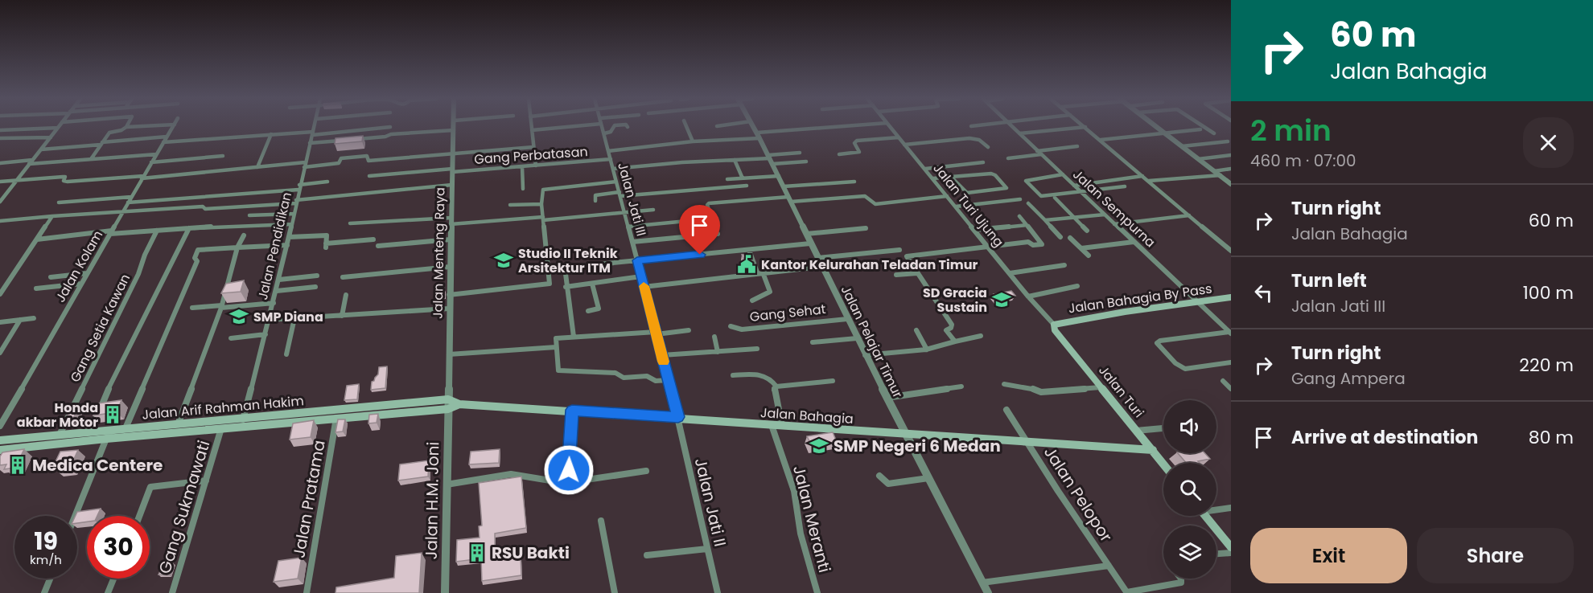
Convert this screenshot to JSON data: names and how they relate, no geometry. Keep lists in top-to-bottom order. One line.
{"streets":{"main road":["Jalan Bahagia By Pass","Jalan Turi","Jalan Arif Rahman Hakim","Jalan Bahagia"],"street":["Gang Perbatasan","Jalan Jati III","Jalan Turi Ujung","Jalan Sempurna","Jalan Pendidikan","Jalan Menteng Raya","Jalan Kolam","Gang Sehat","Gang Setia Kawan","Jalan Pelajar Timur","Jalan Pelopor","Jalan Pratama","Jalan H.M. Joni","Jalan Jati II","Gang Sukmawati","Jalan Meranti"]},"crossings":[["Gang Perbatasan","Jalan Jati III"],["Gang Perbatasan","Jalan Menteng Raya"],["Jalan Jati III","Jalan Bahagia"],["Jalan Jati III","Jalan Jati II"],["Jalan Turi Ujung","Jalan Bahagia By Pass"],["Jalan Turi Ujung","Jalan Turi"],["Jalan Sempurna","Jalan Bahagia By Pass"],["Jalan Pendidikan","Jalan Arif Rahman Hakim"],["Jalan Menteng Raya","Jalan Arif Rahman Hakim"],["Jalan Menteng Raya","Jalan Bahagia"],["Jalan Menteng Raya","Jalan H.M. Joni"],["Jalan Bahagia By Pass","Jalan Turi"],["Gang Sehat","Jalan Pelajar Timur"],["Gang Setia Kawan","Jalan Arif Rahman Hakim"],["Jalan Pelajar Timur","Jalan Bahagia"],["Jalan Turi","Jalan Bahagia"],["Jalan Arif Rahman Hakim","Jalan Bahagia"],["Jalan Arif Rahman Hakim","Jalan Pratama"],["Jalan Arif Rahman Hakim","Jalan H.M. Joni"],["Jalan Arif Rahman Hakim","Gang Sukmawati"],["Jalan Bahagia","Jalan Pelopor"],["Jalan Bahagia","Jalan H.M. Joni"],["Jalan Bahagia","Jalan Jati II"],["Jalan Bahagia","Jalan Meranti"]],"places":{"school or university":["Studio II Teknik Arsitektur ITM","SD Gracia Sustain","SMP Diana","SMP Negeri 6 Medan"],"public building":["Kantor Kelurahan Teladan Timur"],"building":["Honda akbar Motor","Medica Centere","RSU Bakti"]},"page":{"turn":["60 m","Jalan Bahagia"],"heading":["2 min","460 m · 07:00"],"list":[{"name":"Turn right","note":"Jalan Bahagia","value":"60 m"},{"name":"Turn left","note":"Jalan Jati III","value":"100 m"},{"name":"Turn right","note":"Gang Ampera","value":"220 m"},{"name":"Arrive at destination","value":"80 m"}],"speed":"19 km/h","limit":"30","buttons":["Exit","Share"]}}
